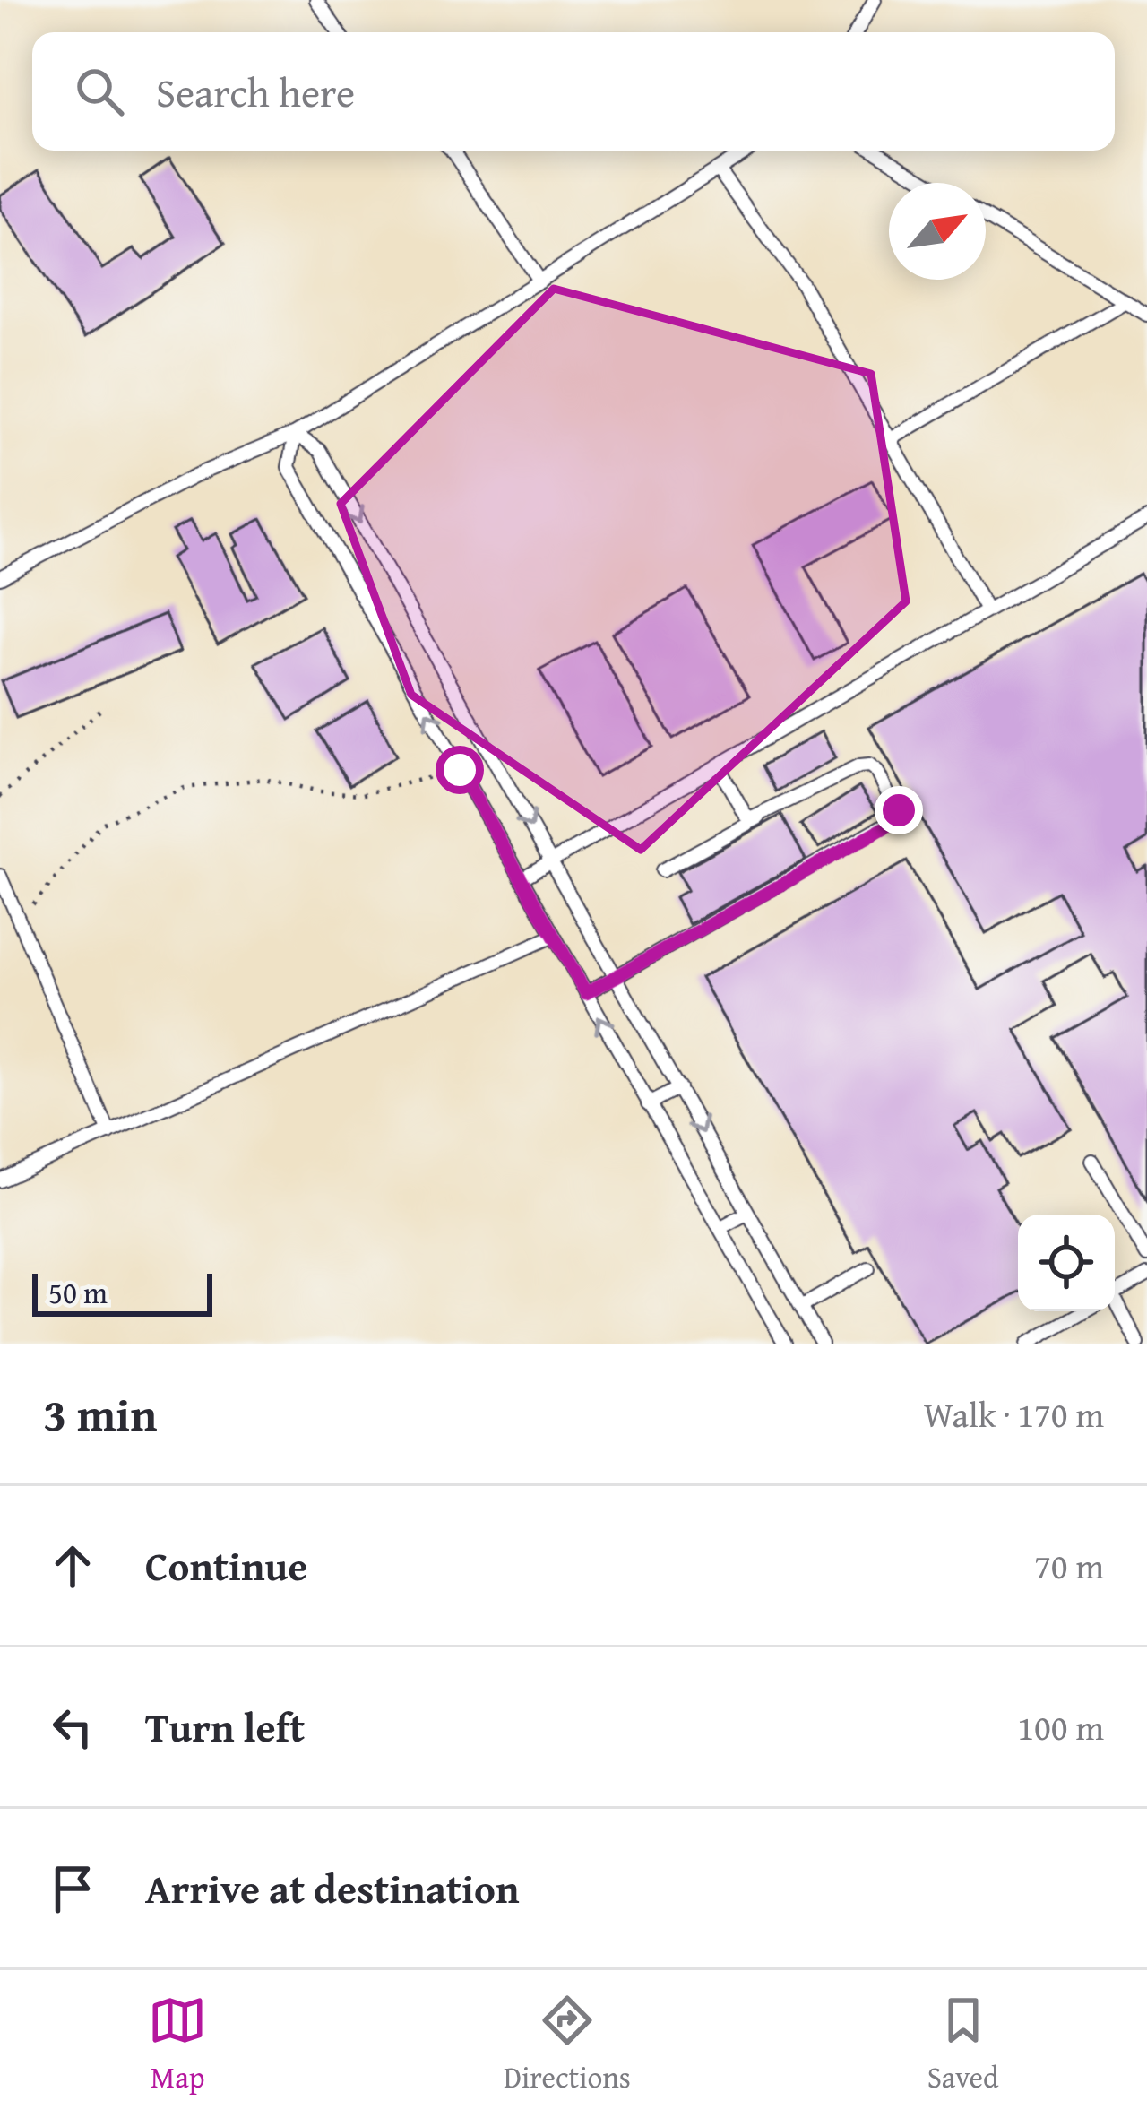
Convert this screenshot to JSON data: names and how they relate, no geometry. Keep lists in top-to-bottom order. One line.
{"scale_bar":"50 m","north":"top right","page":{"search":"Search here","scale":"50 m","heading":["3 min","Walk · 170 m"],"list":[["Continue","70 m"],["Turn left","100 m"],"Arrive at destination"],"nav":["Map","Directions","Saved"]}}
